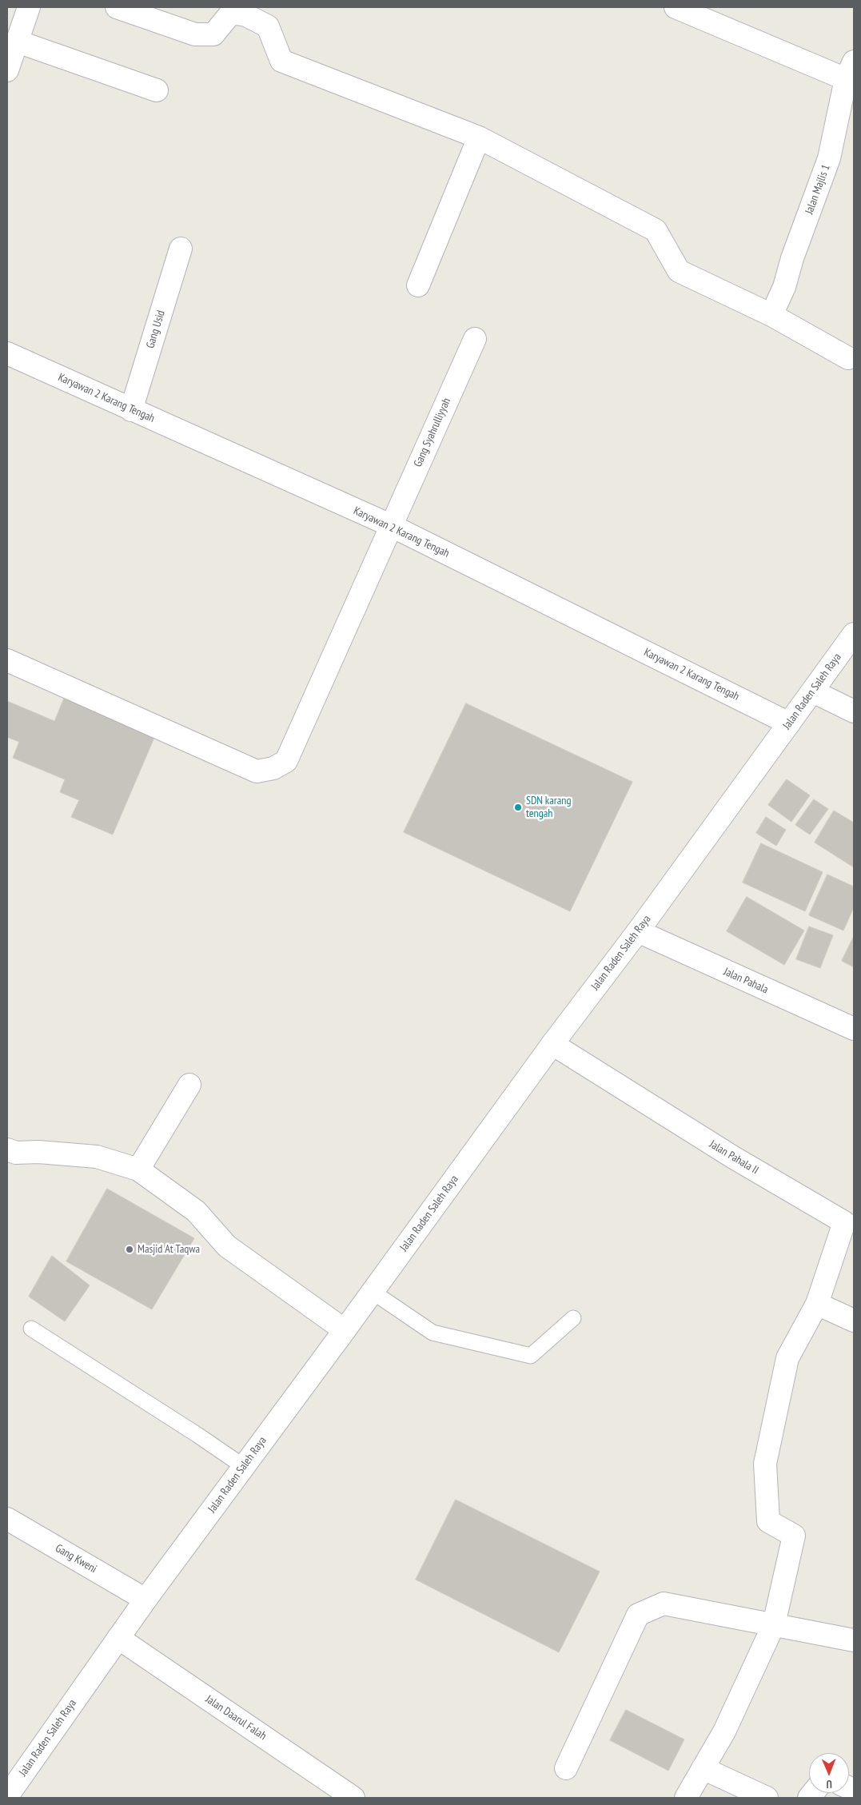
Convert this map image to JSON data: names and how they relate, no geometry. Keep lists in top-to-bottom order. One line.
{"streets":{"street":["Jalan Majlis 1","Gang Usid","Karyawan 2 Karang Tengah","Gang Syahrulliyyah","Jalan Raden Saleh Raya","Jalan Pahala","Jalan Pahala II","Gang Kweni","Jalan Daarul Falah"]},"crossings":[["Gang Usid","Karyawan 2 Karang Tengah"],["Karyawan 2 Karang Tengah","Gang Syahrulliyyah"],["Karyawan 2 Karang Tengah","Jalan Raden Saleh Raya"],["Jalan Raden Saleh Raya","Jalan Pahala"],["Jalan Raden Saleh Raya","Jalan Pahala II"],["Jalan Raden Saleh Raya","Gang Kweni"],["Jalan Raden Saleh Raya","Jalan Daarul Falah"]],"places":["SDN karang tengah","Masjid At Taqwa"],"north":"bottom"}
